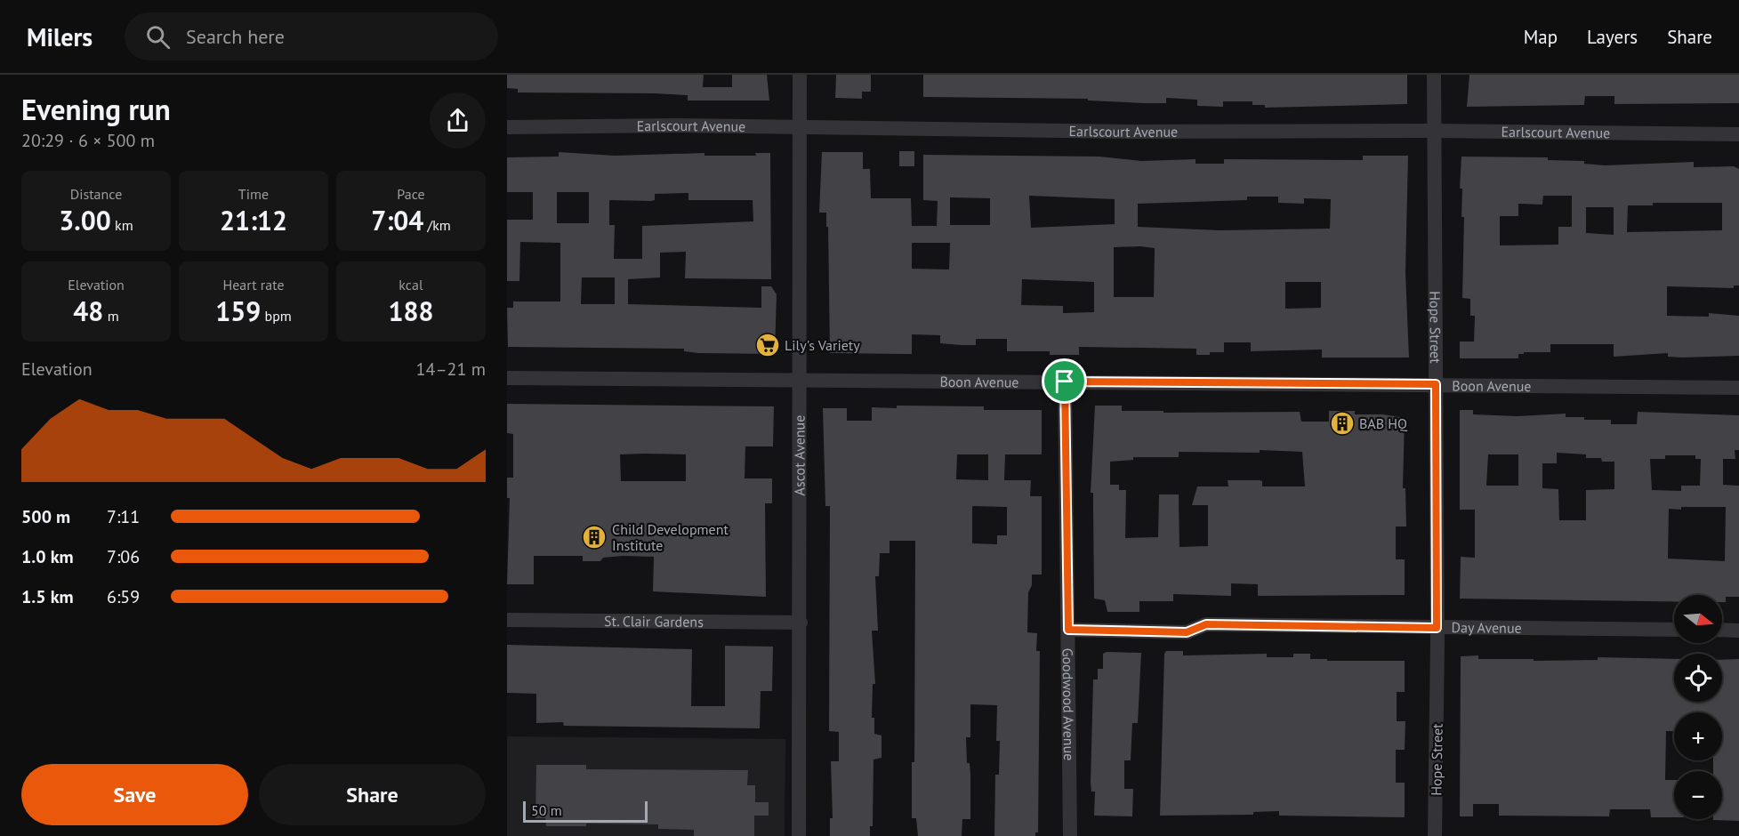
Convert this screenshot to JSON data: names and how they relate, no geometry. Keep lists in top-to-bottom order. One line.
{"streets":{"street":["Earlscourt Avenue","Hope Street","Boon Avenue","Ascot Avenue","St. Clair Gardens","Day Avenue","Goodwood Avenue"]},"crossings":[["Earlscourt Avenue","Hope Street"],["Earlscourt Avenue","Ascot Avenue"],["Hope Street","Boon Avenue"],["Hope Street","Day Avenue"],["Boon Avenue","Ascot Avenue"],["Boon Avenue","Goodwood Avenue"],["Ascot Avenue","St. Clair Gardens"],["Day Avenue","Goodwood Avenue"]],"places":{"supermarket":["Lily's Variety"],"building":["BAB HQ","Child Development Institute"]},"scale_bar":"50 m","north":"right","page":{"header":"Milers","search":"Search here","nav":["Map","Layers","Share"],"heading":["Evening run","20:29 · 6 × 500 m"],"stats":[["Distance","3.00 km"],["Time","21:12"],["Pace","7:04 /km"],["Elevation","48 m"],["Heart rate","159 bpm"],["kcal","188"]],"chart":["Elevation","14–21 m"],"list":[{"name":"500 m","note":"7:11"},{"name":"1.0 km","note":"7:06"},{"name":"1.5 km","note":"6:59"}],"map_buttons":["+","−"],"buttons":["Save","Share"],"scale":"50 m"}}
